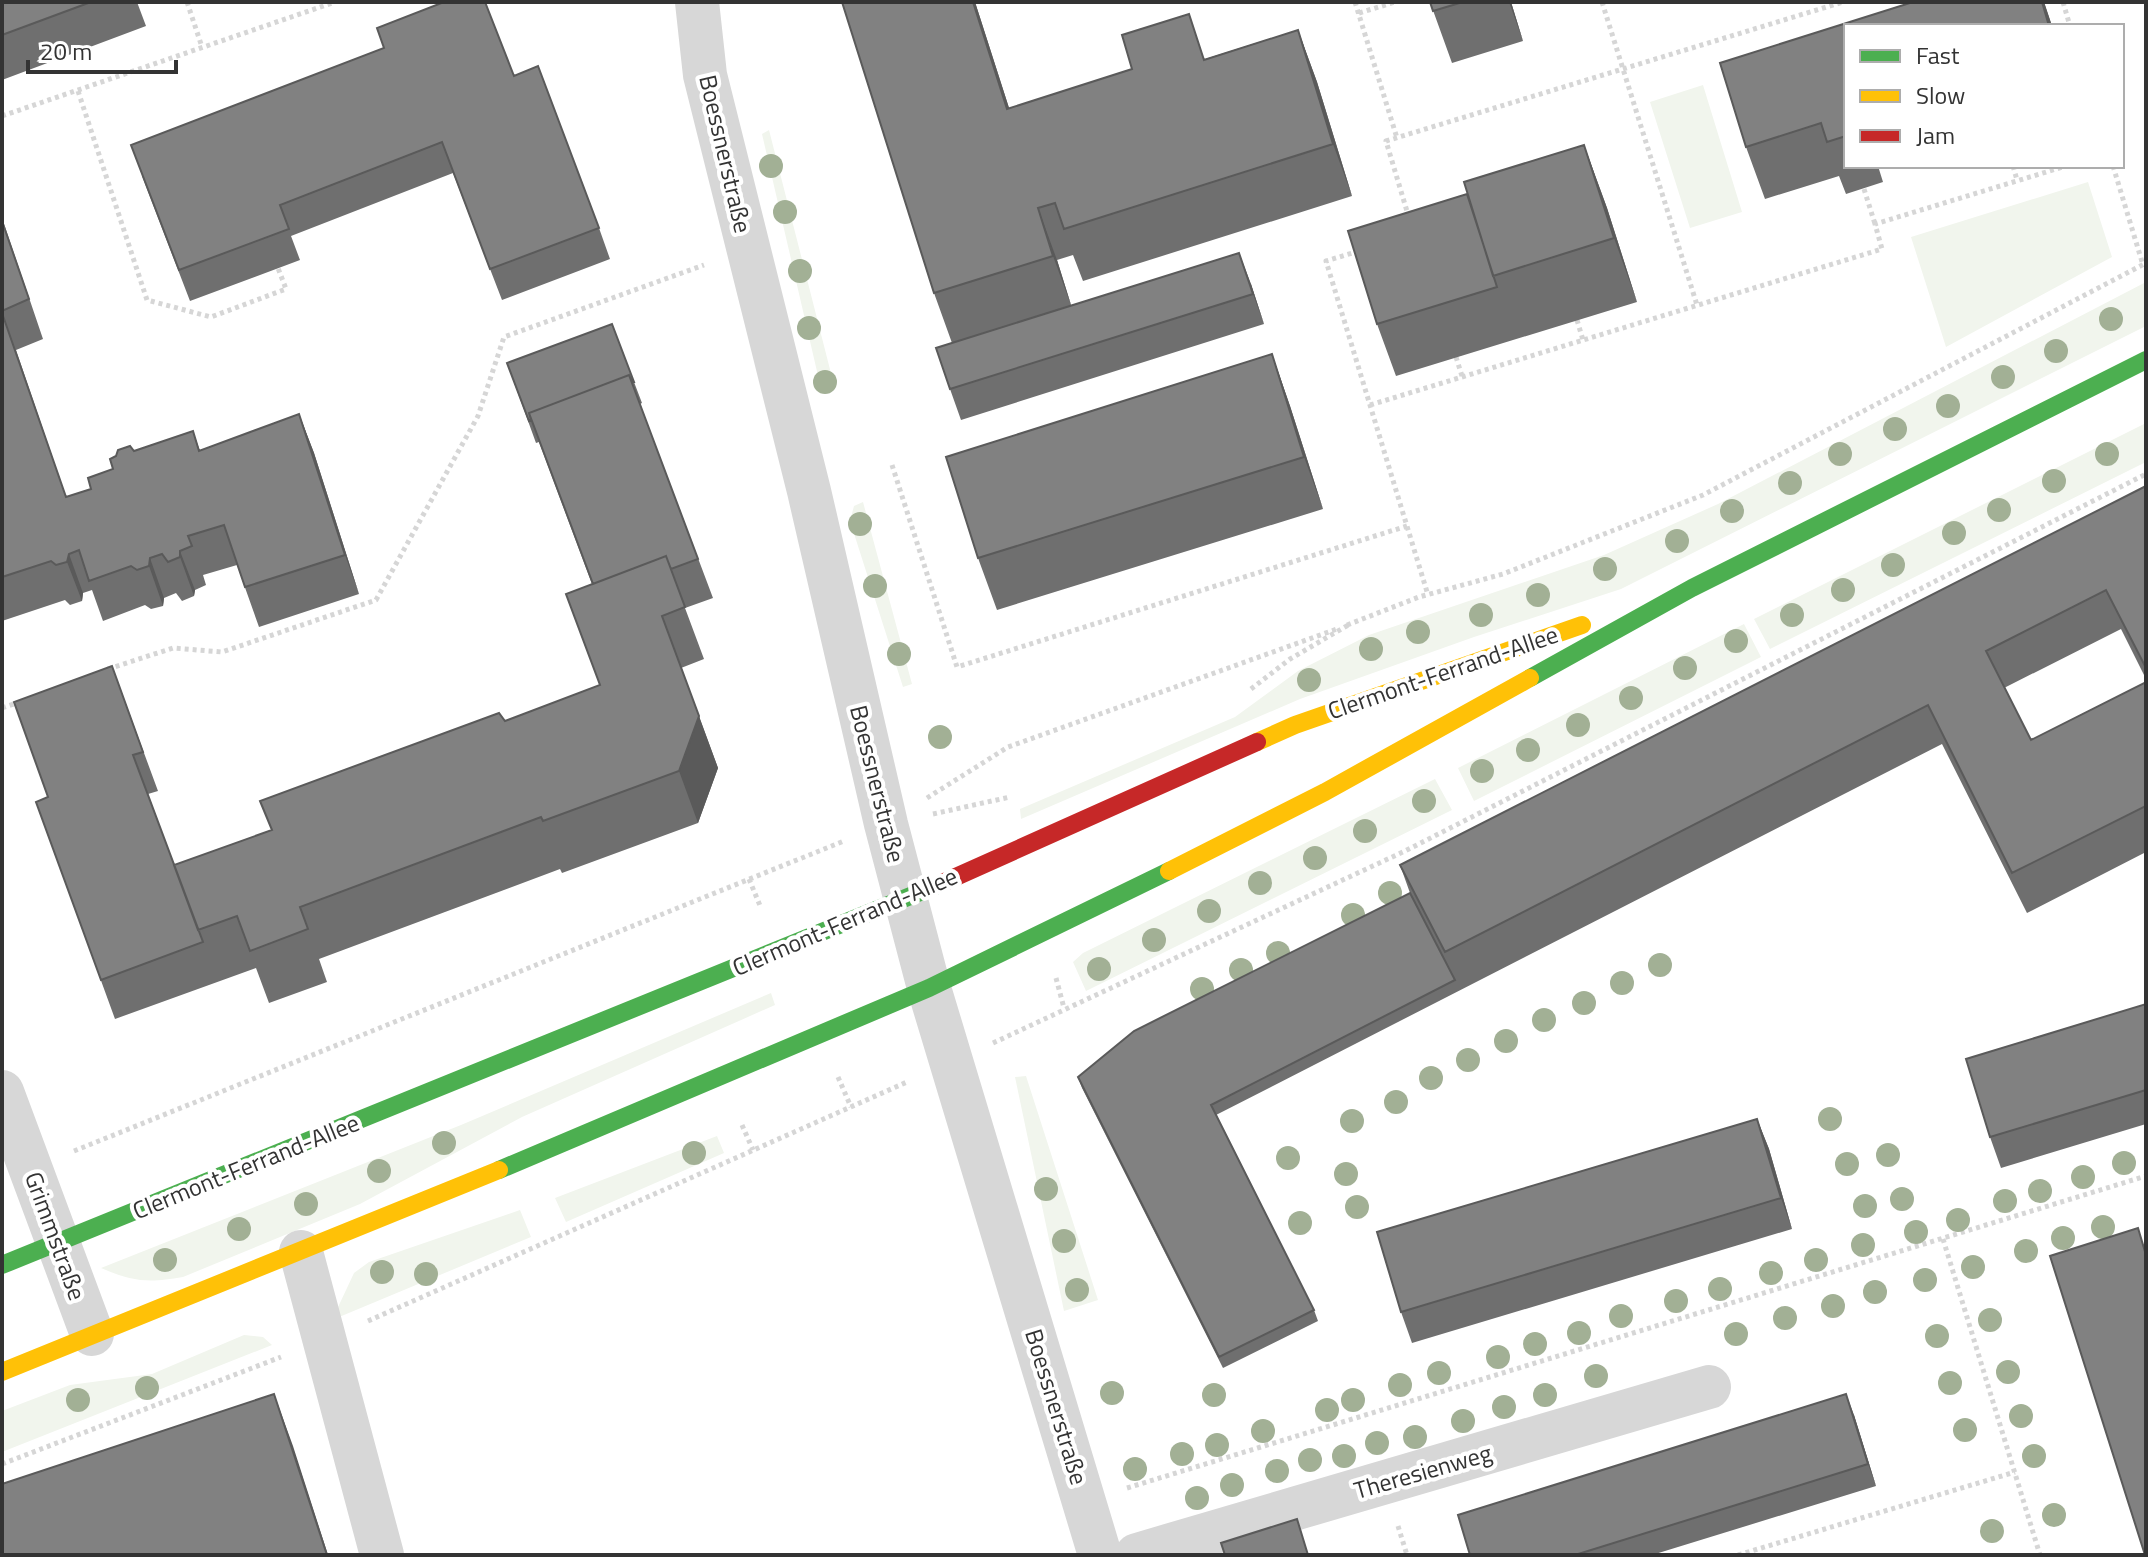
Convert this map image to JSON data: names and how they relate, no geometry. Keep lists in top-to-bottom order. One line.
{"streets":{"street":["Boessnerstraße","Clermont-Ferrand-Allee","Grimmstraße","Theresienweg"]},"crossings":[["Boessnerstraße","Clermont-Ferrand-Allee"],["Clermont-Ferrand-Allee","Grimmstraße"]],"legend":["Fast","Slow","Jam"],"scale_bar":"20 m"}
